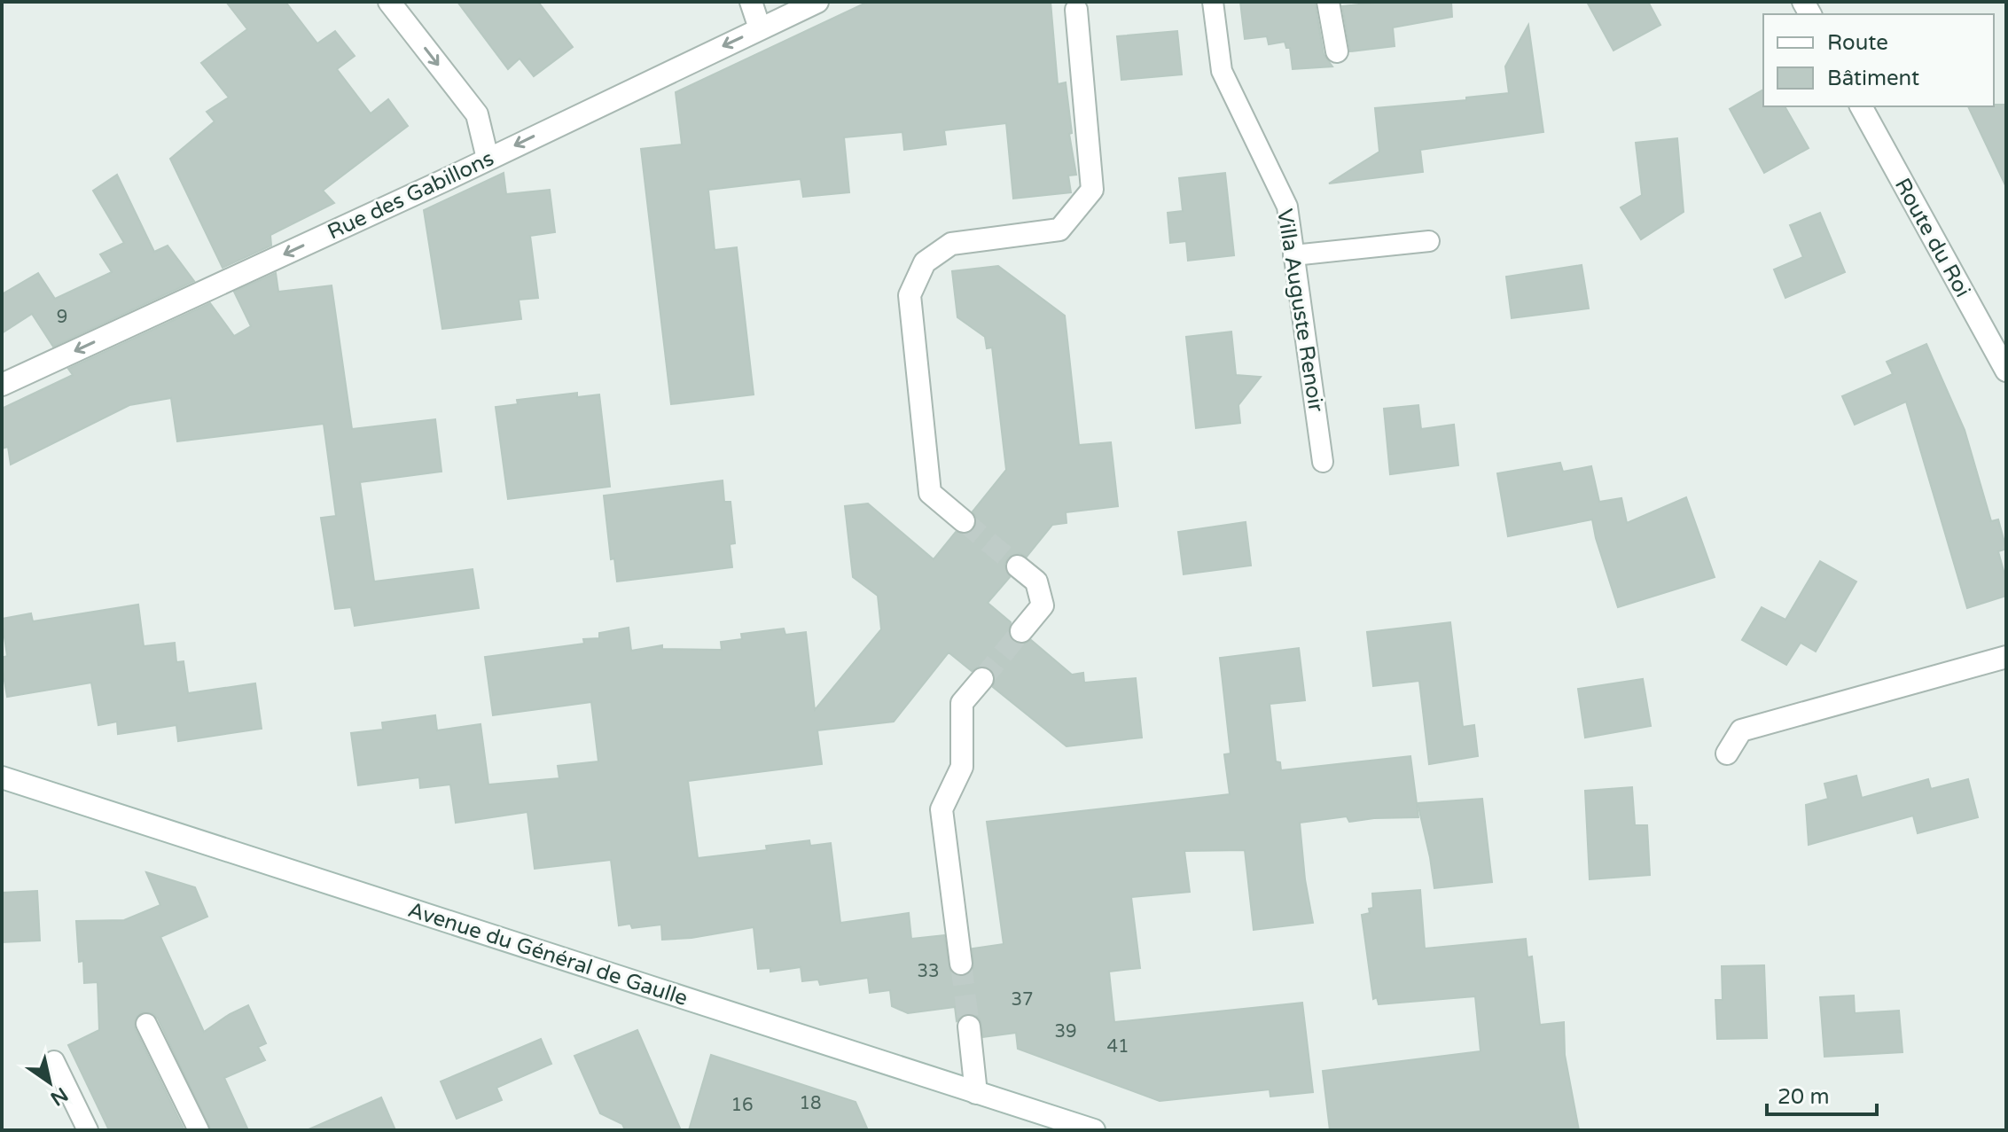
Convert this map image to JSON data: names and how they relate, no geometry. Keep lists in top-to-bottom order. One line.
{"streets":{"street":["Rue des Gabillons","Route du Roi","Avenue du Général de Gaulle"],"lane":["Villa Auguste Renoir"]},"one_way":["Rue des Gabillons"],"house_numbers":["9","33","37","39","41","18","16"],"legend":["Route","Bâtiment"],"scale_bar":"20 m","north":"bottom right"}
